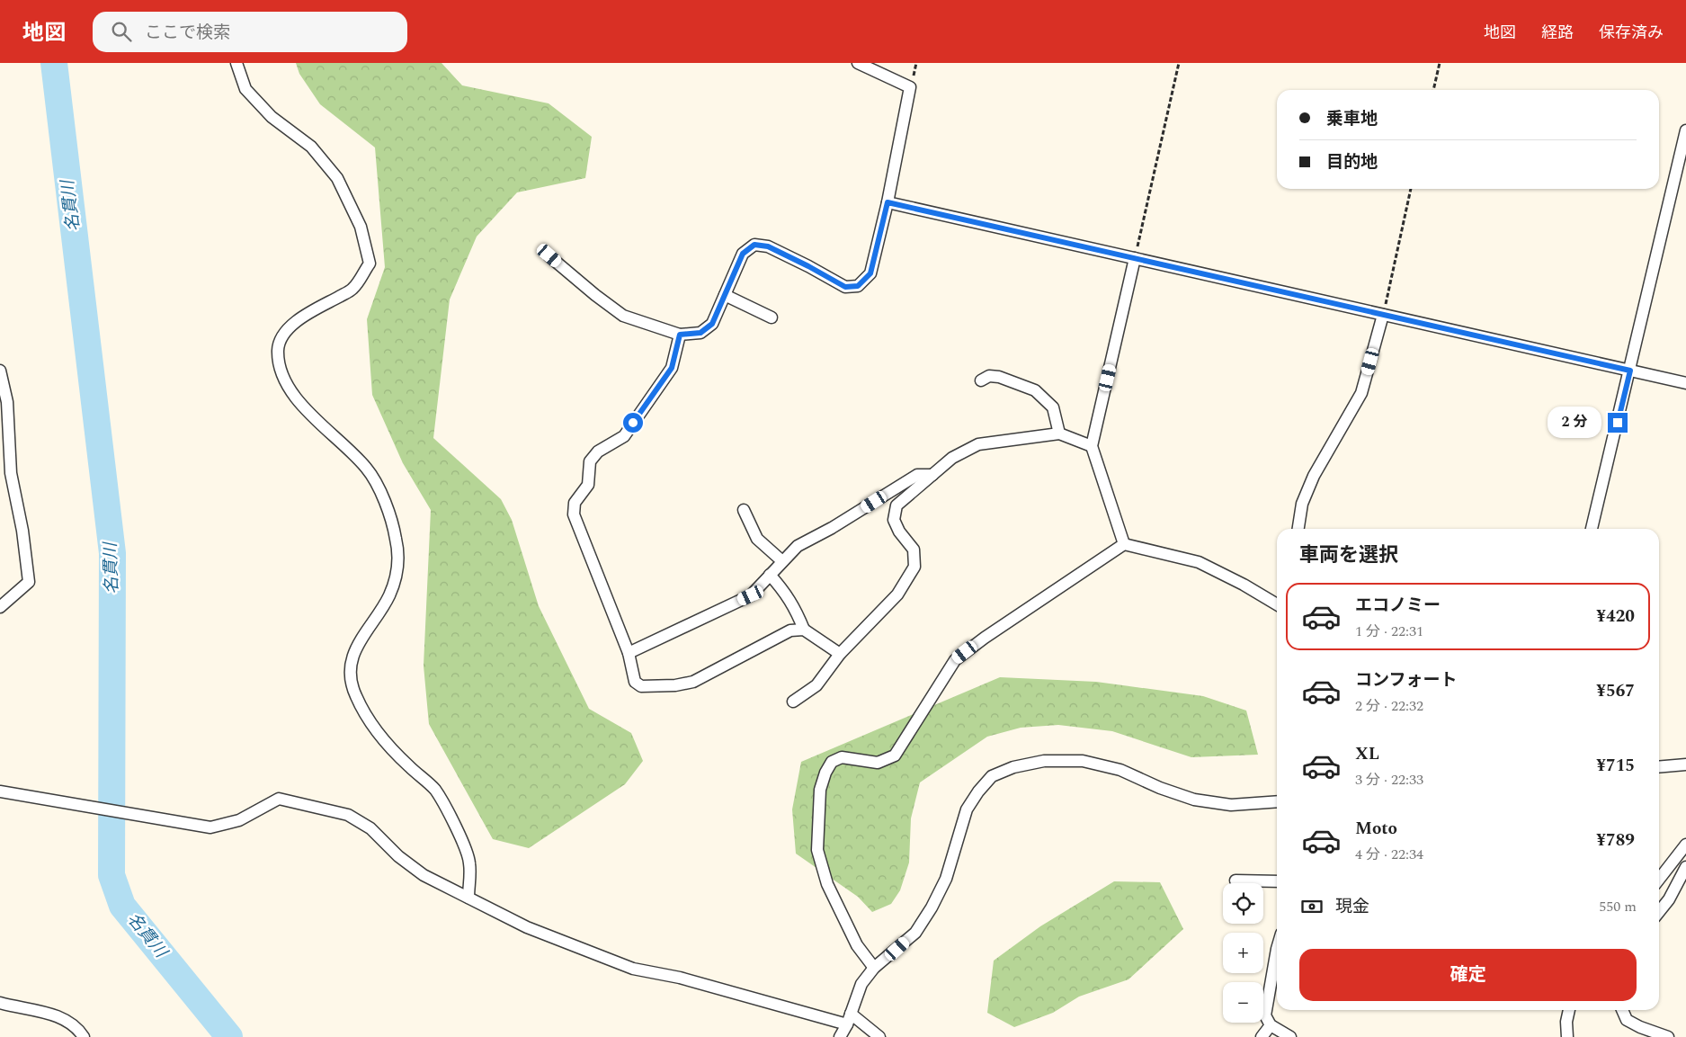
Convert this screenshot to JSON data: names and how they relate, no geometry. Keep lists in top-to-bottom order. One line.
{"water":["名貫川"],"page":{"header":"地図","search":"ここで検索","nav":["地図","経路","保存済み"],"banner":["乗車地","目的地"],"bubble":"2 分","heading":"車両を選択","list":[{"name":"エコノミー","note":"1 分 · 22:31","value":"¥420"},{"name":"コンフォート","note":"2 分 · 22:32","value":"¥567"},{"name":"XL","note":"3 分 · 22:33","value":"¥715"},{"name":"Moto","note":"4 分 · 22:34","value":"¥789"}],"pay":["現金","550 m"],"map_buttons":["+","−"],"buttons":"確定"}}
